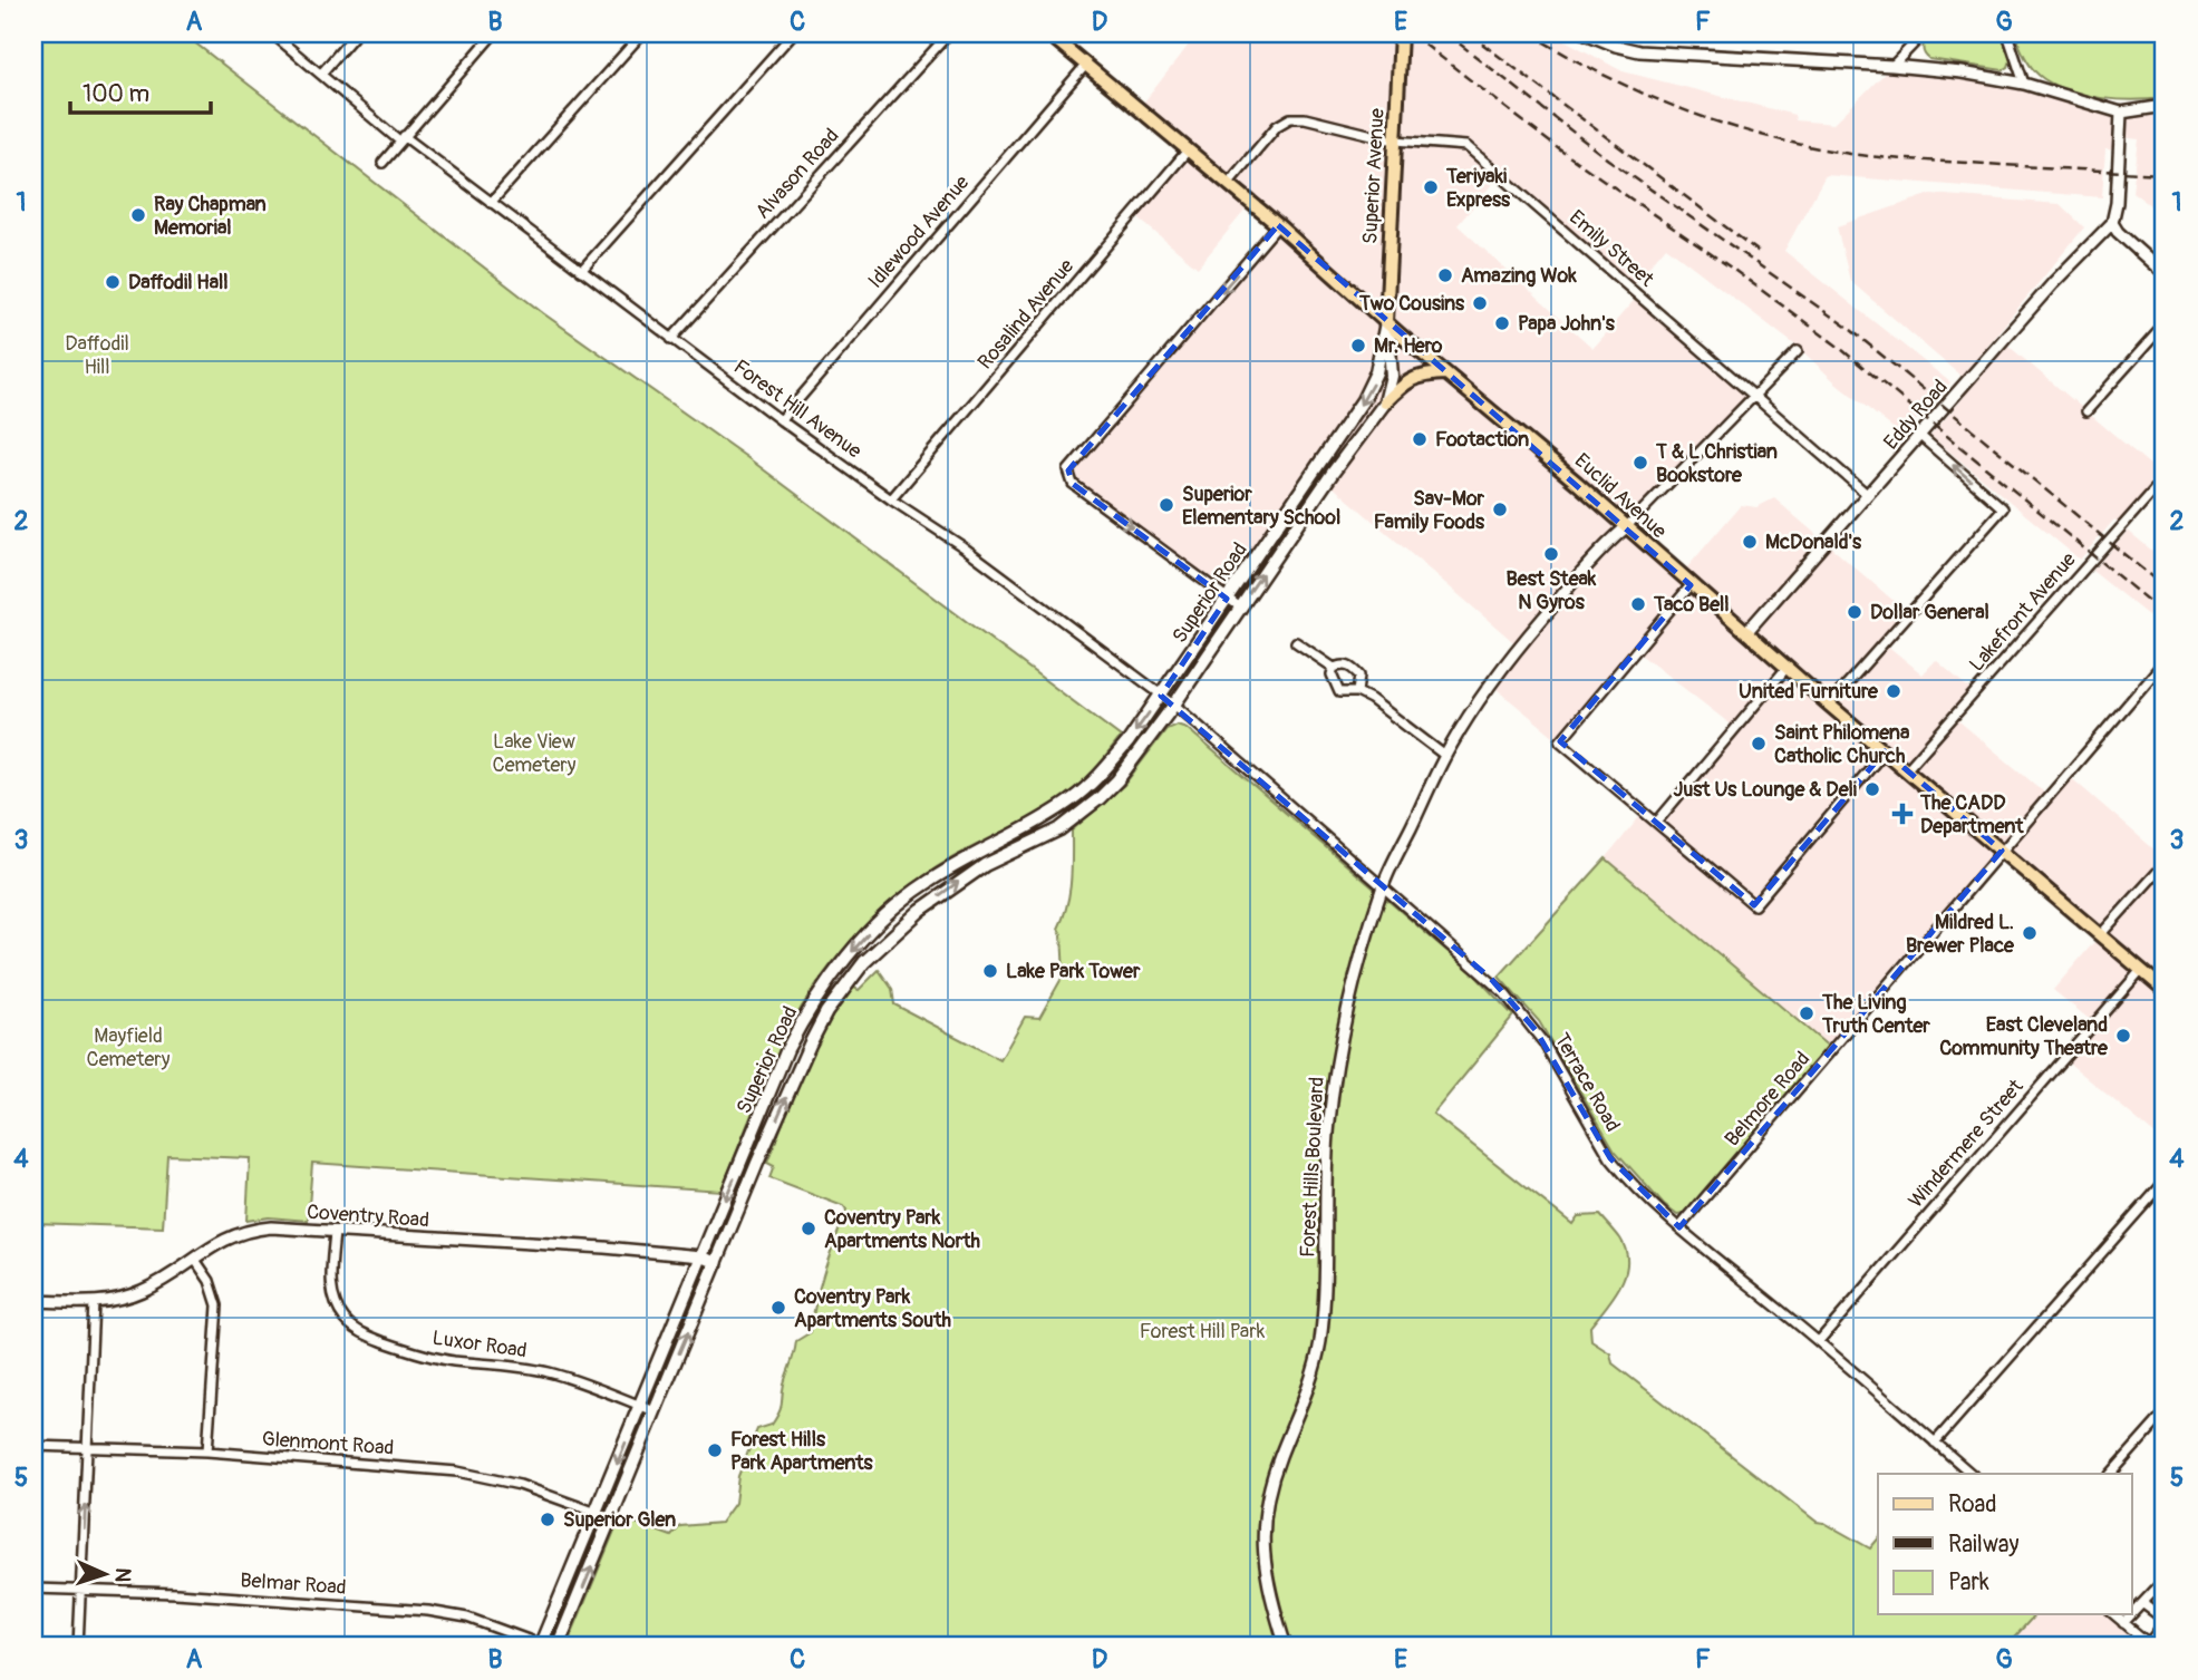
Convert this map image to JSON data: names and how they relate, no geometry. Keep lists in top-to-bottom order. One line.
{"streets":{"main road":["Superior Avenue","Euclid Avenue","Superior Road"],"street":["Alvason Road","Idlewood Avenue","Emily Street","Rosalind Avenue","Forest Hill Avenue","Eddy Road","Lakefront Avenue","Terrace Road","Belmore Road","Windermere Street","Forest Hills Boulevard","Coventry Road","Luxor Road","Glenmont Road","Belmar Road"]},"crossings":[["Alvason Road","Forest Hill Avenue"],["Superior Avenue","Emily Street"],["Superior Avenue","Euclid Avenue"],["Superior Avenue","Superior Road"],["Idlewood Avenue","Forest Hill Avenue"],["Idlewood Avenue","Euclid Avenue"],["Emily Street","Eddy Road"],["Emily Street","Euclid Avenue"],["Rosalind Avenue","Forest Hill Avenue"],["Rosalind Avenue","Euclid Avenue"],["Forest Hill Avenue","Superior Road"],["Forest Hill Avenue","Terrace Road"],["Eddy Road","Euclid Avenue"],["Euclid Avenue","Superior Road"],["Euclid Avenue","Lakefront Avenue"],["Euclid Avenue","Belmore Road"],["Euclid Avenue","Windermere Street"],["Euclid Avenue","Forest Hills Boulevard"],["Superior Road","Terrace Road"],["Superior Road","Coventry Road"],["Superior Road","Luxor Road"],["Superior Road","Glenmont Road"],["Superior Road","Belmar Road"],["Terrace Road","Belmore Road"],["Terrace Road","Windermere Street"],["Terrace Road","Forest Hills Boulevard"],["Coventry Road","Luxor Road"]],"parks":["Daffodil Hill","Lake View Cemetery","Mayfield Cemetery","Forest Hill Park"],"places":{"other":["Teriyaki Express","Ray Chapman Memorial","Amazing Wok","Daffodil Hall","Two Cousins","Papa John's","Mr. Hero","Footaction","T & L Christian Bookstore","Superior Elementary School","Sav-Mor Family Foods","McDonald's","Best Steak N Gyros","Taco Bell","Dollar General","United Furniture","Saint Philomena Catholic Church","Just Us Lounge & Deli","Mildred L. Brewer Place","Lake Park Tower","The Living Truth Center","East Cleveland Community Theatre","Coventry Park Apartments North","Coventry Park Apartments South","Forest Hills Park Apartments","Superior Glen"],"health":["The CADD Department"]},"legend":["Road","Railway","Park"],"scale_bar":"100 m","north":"right","grid":{"columns":["A","B","C","D","E","F","G"],"rows":["1","2","3","4","5"]}}
